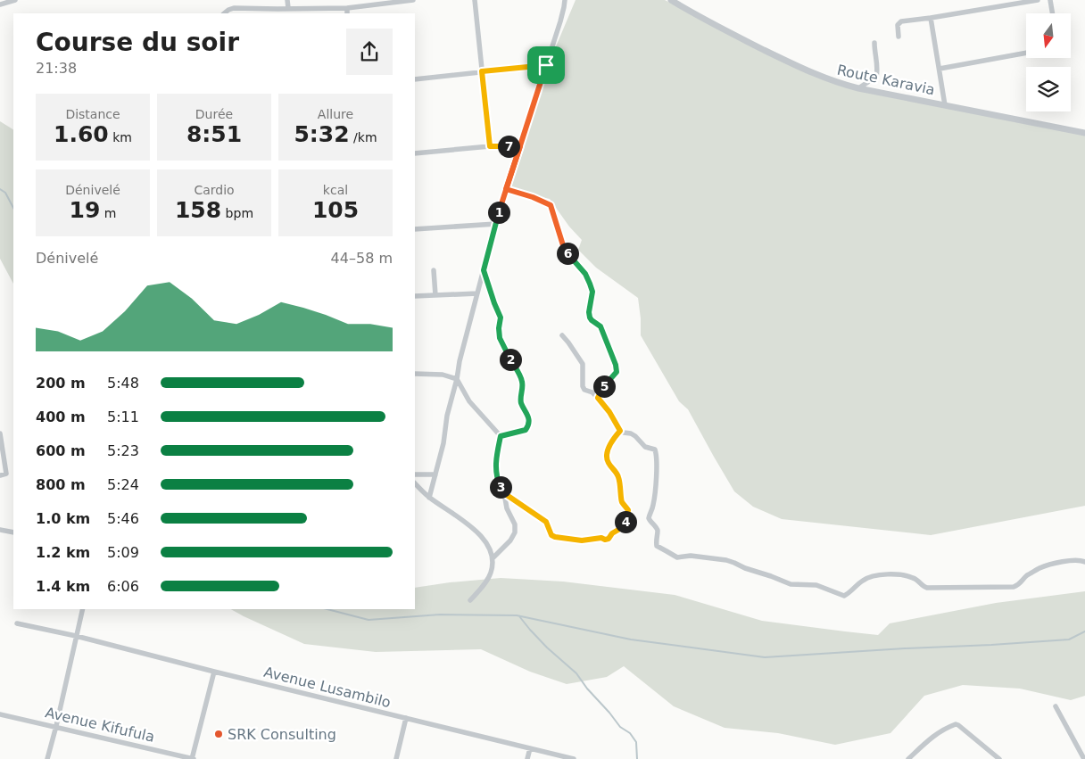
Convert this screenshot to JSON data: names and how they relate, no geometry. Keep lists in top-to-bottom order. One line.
{"streets":{"street":["Route Karavia","Avenue Lusambilo","Avenue Kifufula"]},"places":["SRK Consulting"],"north":"bottom","page":{"heading":["Course du soir","21:38"],"stats":[["Distance","1.60 km"],["Durée","8:51"],["Allure","5:32 /km"],["Dénivelé","19 m"],["Cardio","158 bpm"],["kcal","105"]],"pins":["7","1","6","2","5","3","4"],"chart":["Dénivelé","44–58 m"],"list":[{"name":"200 m","note":"5:48"},{"name":"400 m","note":"5:11"},{"name":"600 m","note":"5:23"},{"name":"800 m","note":"5:24"},{"name":"1.0 km","note":"5:46"},{"name":"1.2 km","note":"5:09"},{"name":"1.4 km","note":"6:06"}]}}
